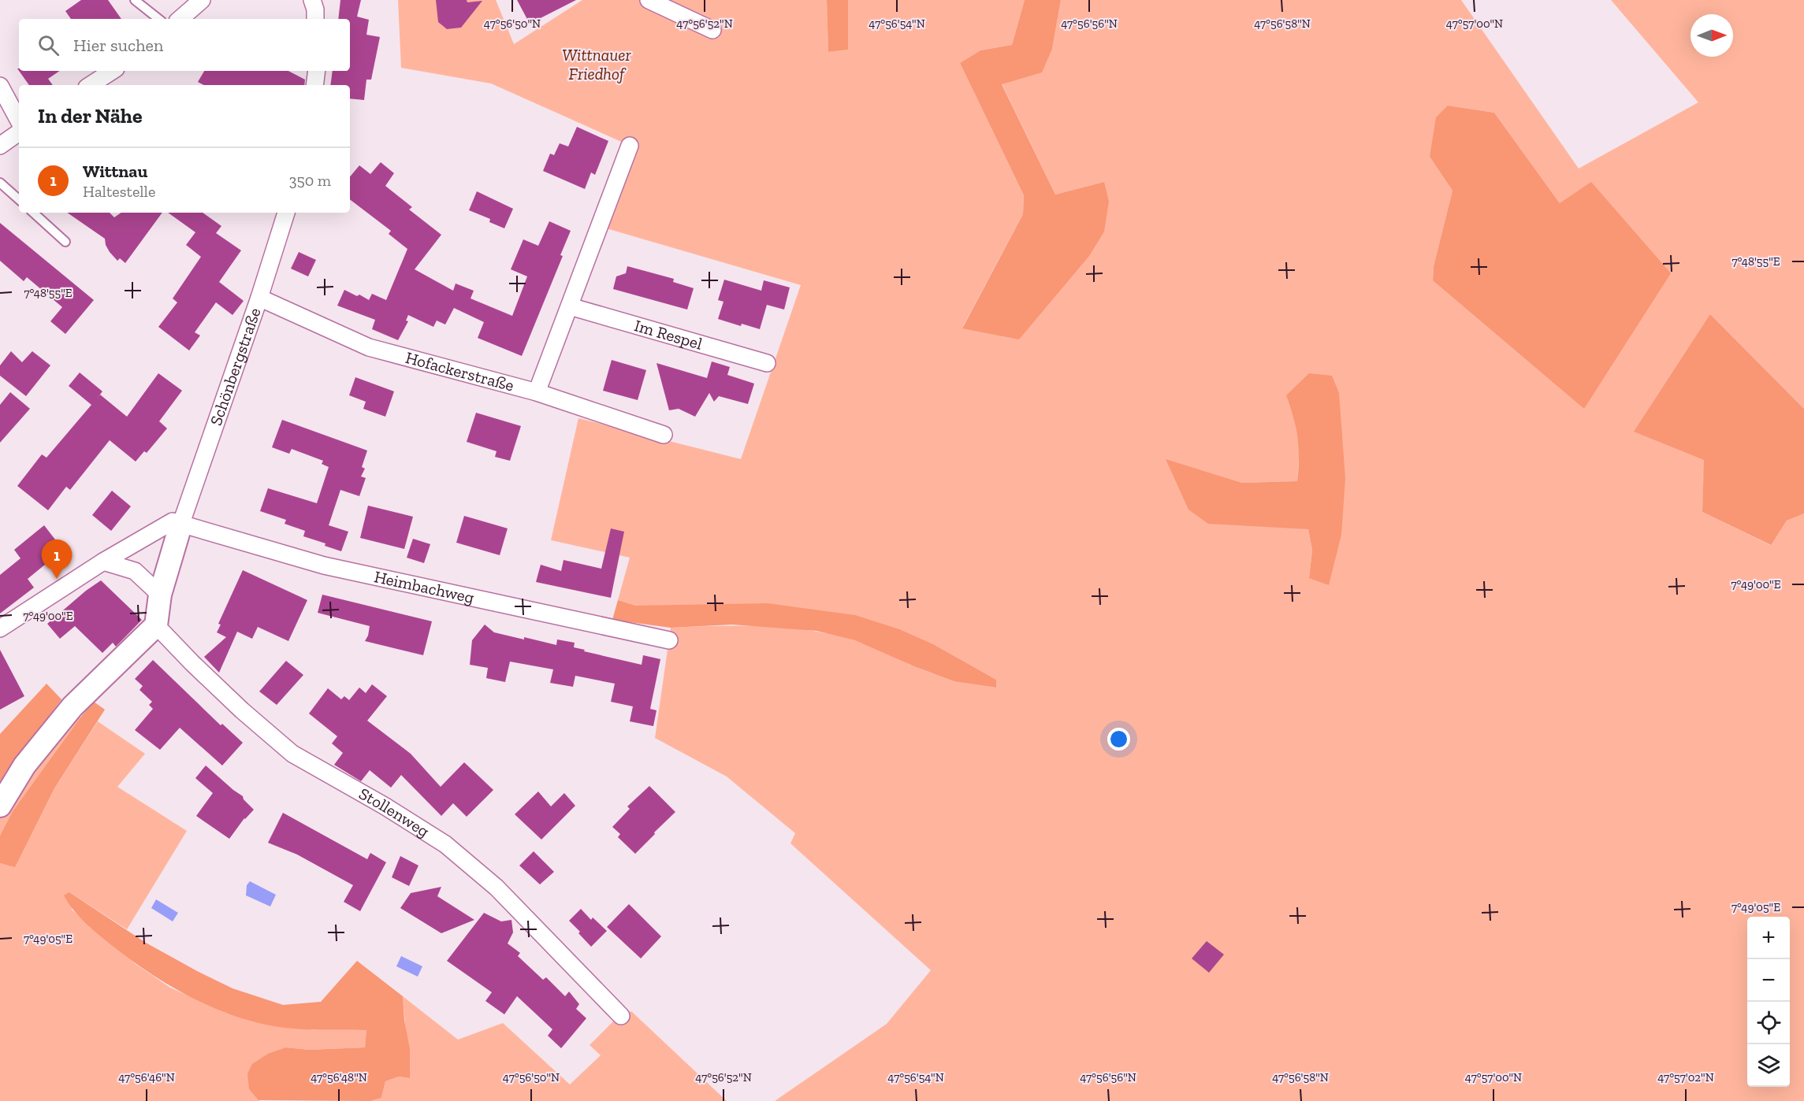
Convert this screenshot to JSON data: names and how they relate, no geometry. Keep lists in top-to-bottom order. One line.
{"streets":{"street":["Im Respel","Schönbergstraße","Hofackerstraße","Heimbachweg","Stollenweg"]},"crossings":[["Schönbergstraße","Hofackerstraße"],["Schönbergstraße","Heimbachweg"]],"parks":["Wittnauer Friedhof"],"north":"right","page":{"search":"Hier suchen","heading":"In der Nähe","list":[{"mark":"1","name":"Wittnau","note":"Haltestelle","value":"350 m"}],"pins":"1","map_buttons":["+","−"]},"coordinates":["47°56'50\"N","47°56'52\"N","47°56'54\"N","47°56'56\"N","47°56'58\"N","47°57'00\"N","7°48'55\"E","7°49'00\"E","7°49'05\"E","47°56'46\"N","47°56'48\"N","47°57'02\"N"]}
